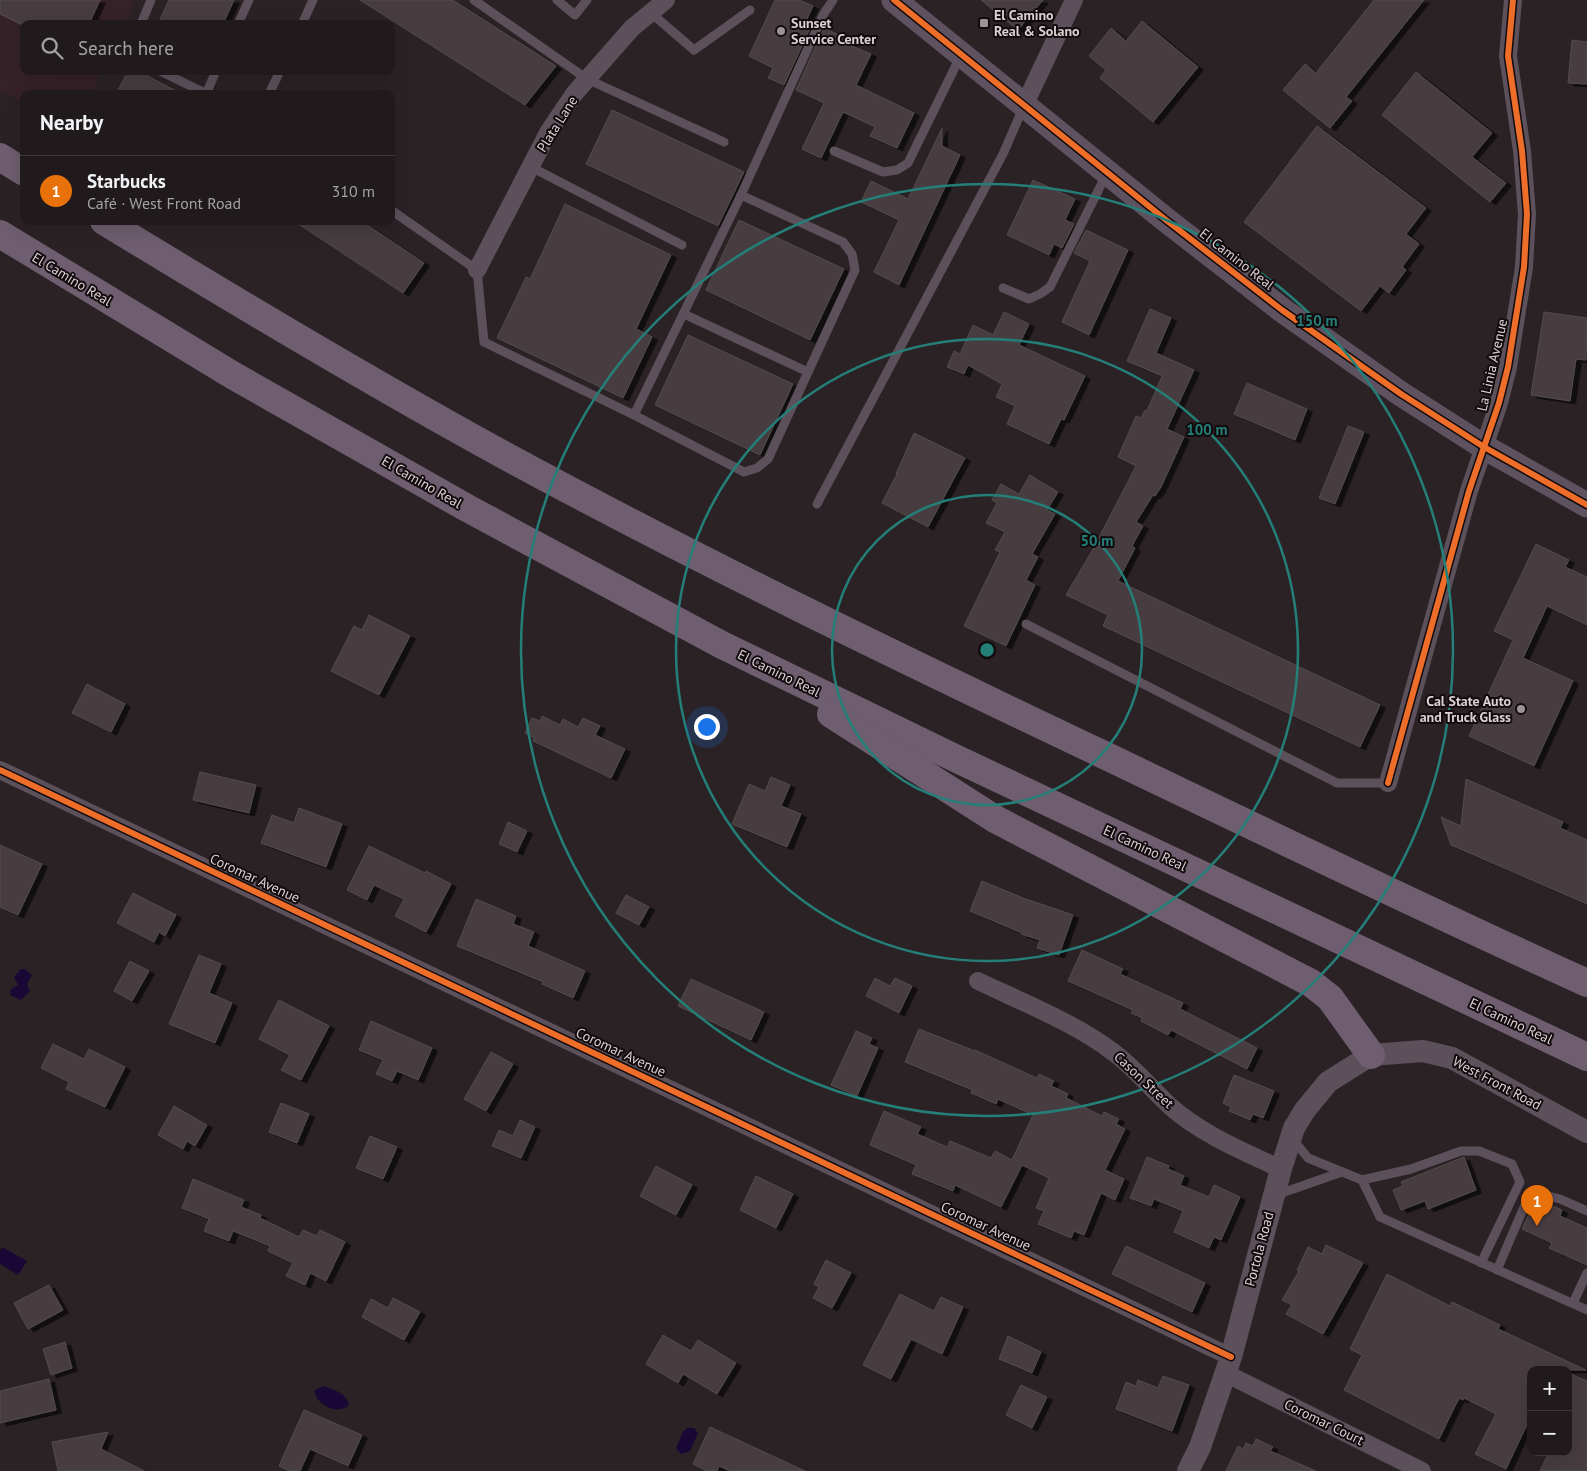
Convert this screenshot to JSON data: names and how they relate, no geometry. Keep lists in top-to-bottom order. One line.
{"streets":{"highway":["El Camino Real"],"street":["Plata Lane","La Linia Avenue","Coromar Avenue","Cason Street","West Front Road","Portola Road","Coromar Court"]},"crossings":[["El Camino Real","La Linia Avenue"],["Coromar Avenue","Portola Road"],["Coromar Avenue","Coromar Court"],["Cason Street","Portola Road"],["West Front Road","Portola Road"],["Portola Road","Coromar Court"]],"places":{"transit":["El Camino Real & Solano"],"other":["Sunset Service Center","Cal State Auto and Truck Glass"]},"page":{"search":"Search here","heading":"Nearby","list":[{"mark":"1","name":"Starbucks","note":"Café · West Front Road","value":"310 m"}],"pins":"1","map_buttons":["+","−"]},"rings":["150 m","100 m","50 m"]}
